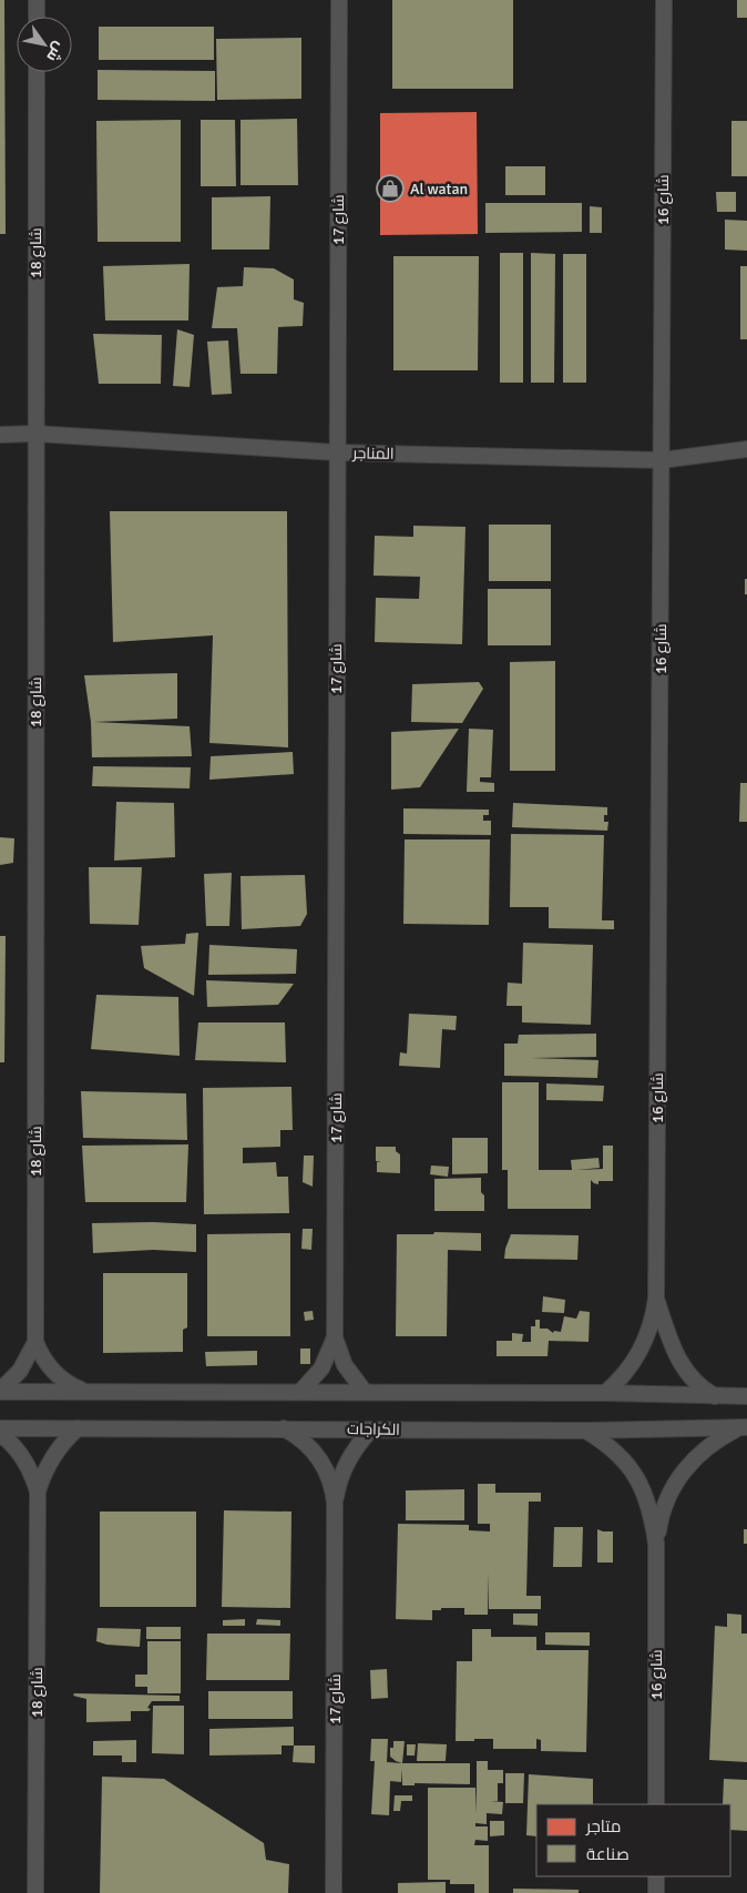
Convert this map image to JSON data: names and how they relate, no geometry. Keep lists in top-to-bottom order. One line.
{"streets":{"street":["شارع 16","شارع 17","شارع 18","المناجر","الكراجات"]},"crossings":[["شارع 16","المناجر"],["شارع 16","الكراجات"],["شارع 17","المناجر"],["شارع 17","الكراجات"],["شارع 18","المناجر"],["شارع 18","الكراجات"]],"places":{"shop":["Al watan"]},"legend":["متاجر","صناعة"],"north":"bottom right"}
